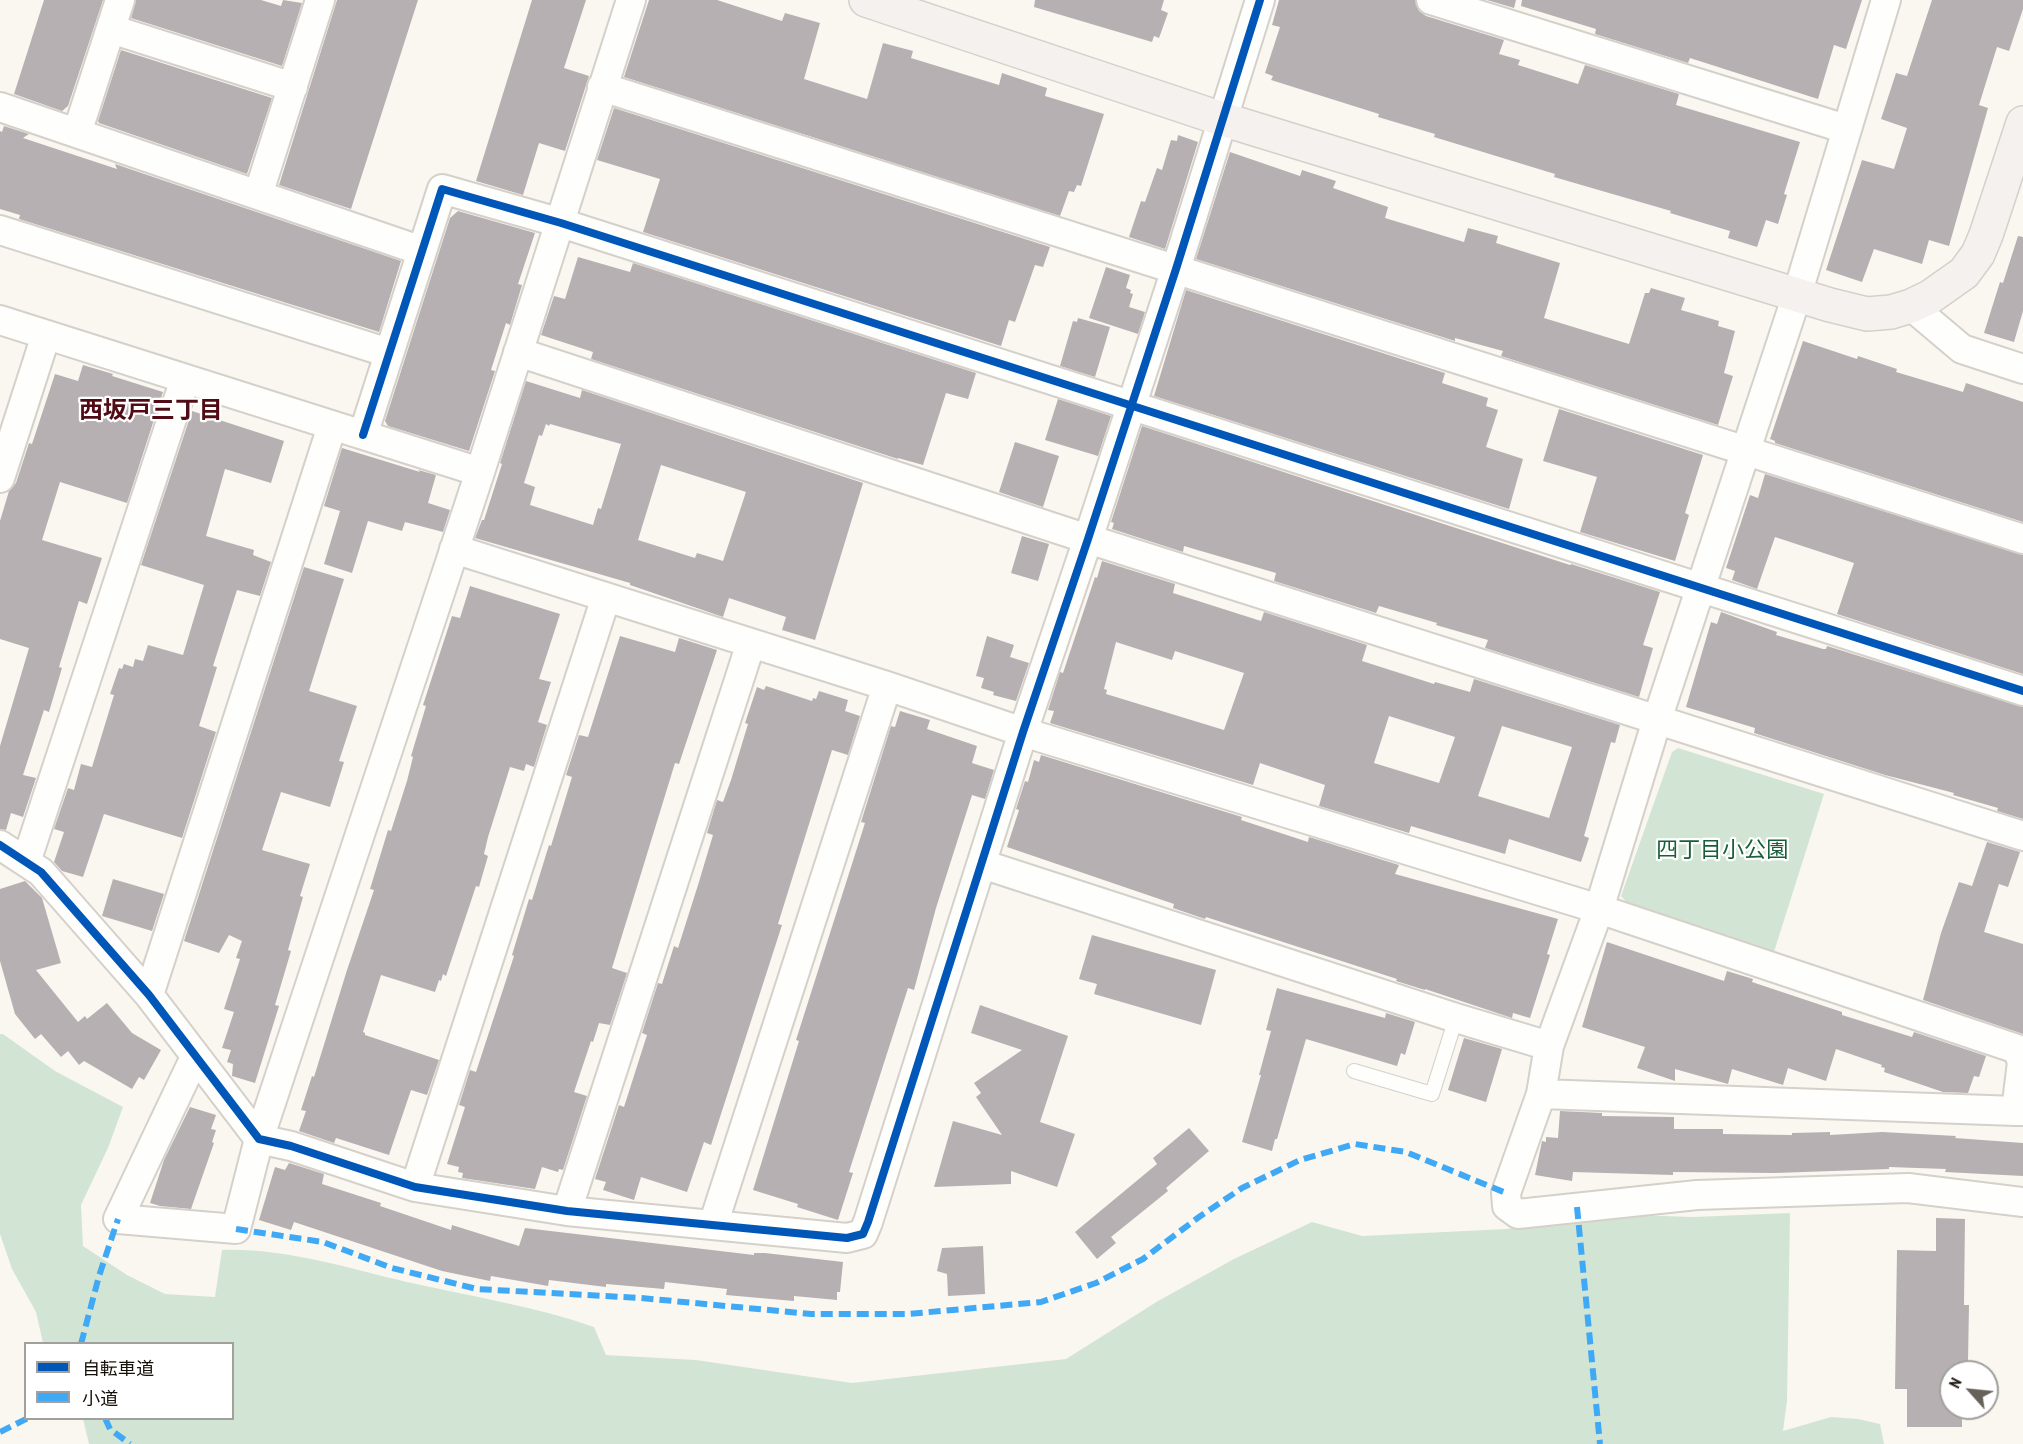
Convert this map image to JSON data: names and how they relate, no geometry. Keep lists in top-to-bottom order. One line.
{"districts":["西坂戸三丁目"],"parks":["四丁目小公園"],"legend":["自転車道","小道"],"north":"top left"}
